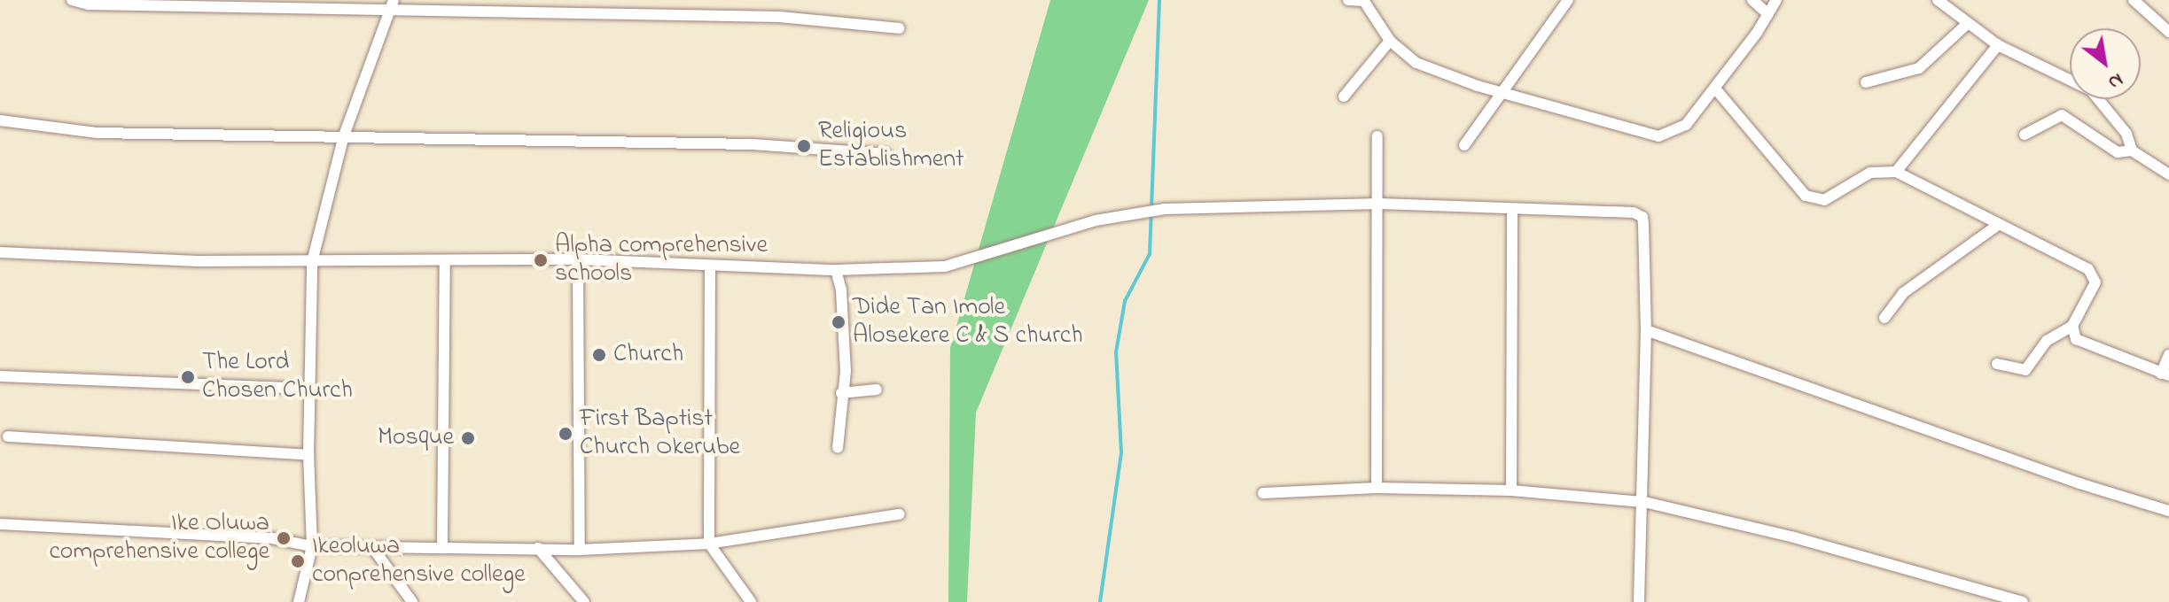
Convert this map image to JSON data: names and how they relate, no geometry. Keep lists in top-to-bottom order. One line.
{"places":["Religious Establishment","Alpha comprehensive schools","Dide Tan Imole Alosekere C & S church","Church","The Lord Chosen Church","First Baptist Church Okerube","Mosque","Ike Oluwa comprehensive college","Ikeoluwa conprehensive college"],"north":"bottom right"}
